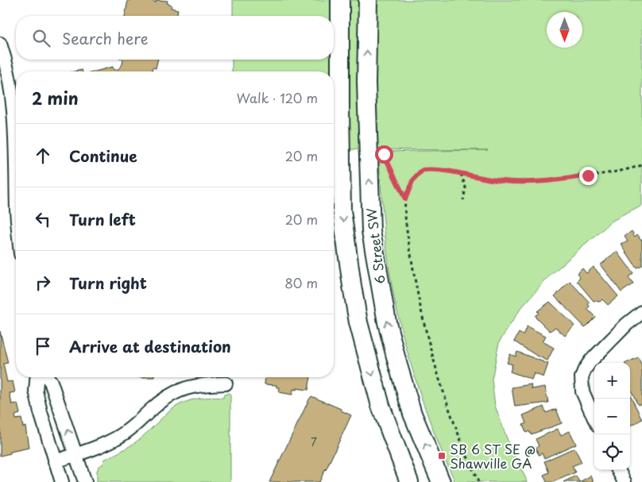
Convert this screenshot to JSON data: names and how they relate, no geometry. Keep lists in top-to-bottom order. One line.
{"streets":{"main road":["6 Street SW"]},"places":{"transit":["SB 6 ST SE @ Shawville GA"]},"house_numbers":["7"],"north":"bottom","page":{"search":"Search here","heading":["2 min","Walk · 120 m"],"list":[["Continue","20 m"],["Turn left","20 m"],["Turn right","80 m"],"Arrive at destination"],"map_buttons":["+","−"]}}
